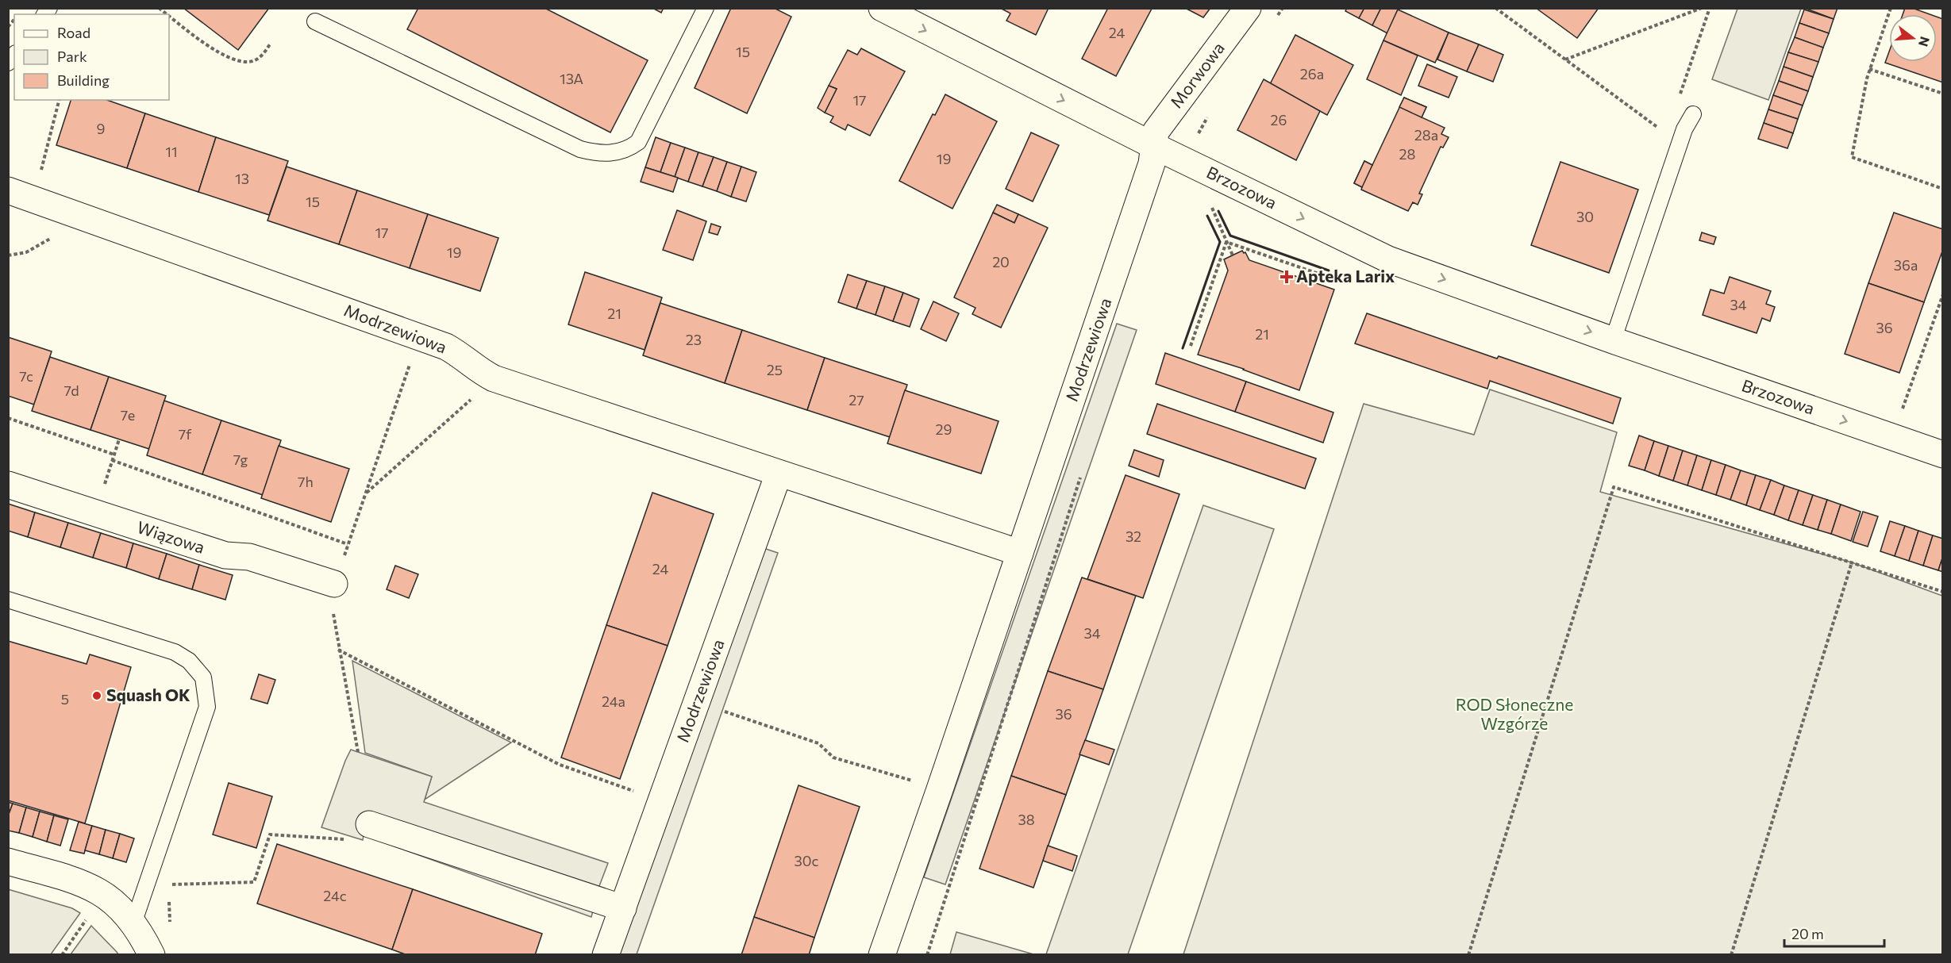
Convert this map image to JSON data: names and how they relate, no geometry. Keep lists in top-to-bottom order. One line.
{"streets":{"street":["Morwowa","Brzozowa","Modrzewiowa","Wiązowa"]},"crossings":[["Morwowa","Brzozowa"],["Morwowa","Modrzewiowa"],["Brzozowa","Modrzewiowa"]],"one_way":["Brzozowa"],"parks":["ROD Słoneczne Wzgórze"],"places":{"health":["Apteka Larix"],"other":["Squash OK"]},"house_numbers":["24","15","26a","13A","17","26","9","28a","11","28","19","13","15","30","17","19","20","36a","34","21","36","21","23","25","7c","7d","27","7e","29","7f","7g","7h","32","24","34","5","24a","36","38","30c","24c"],"legend":["Road","Park","Building"],"scale_bar":"20 m","north":"right"}
